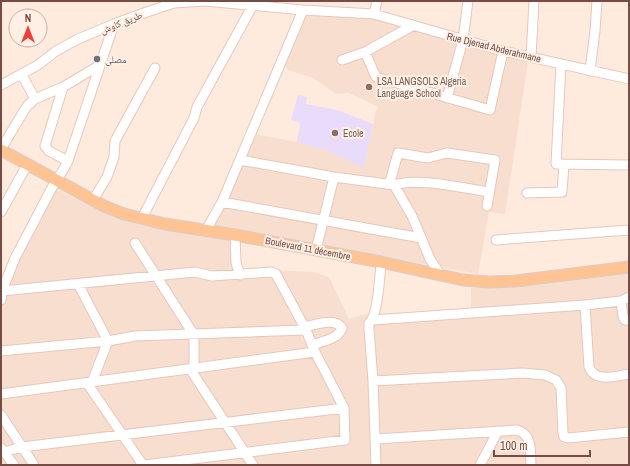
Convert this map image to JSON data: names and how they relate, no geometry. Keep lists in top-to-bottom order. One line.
{"streets":{"main road":["Boulevard 11 décembre"],"street":["طريق كاوش","Rue Djenad Abderahmane"]},"crossings":[["طريق كاوش","Rue Djenad Abderahmane"]],"places":["مصلى","LSA LANGSOLS Algeria Language School","Ecole"],"scale_bar":"100 m","north":"top"}
